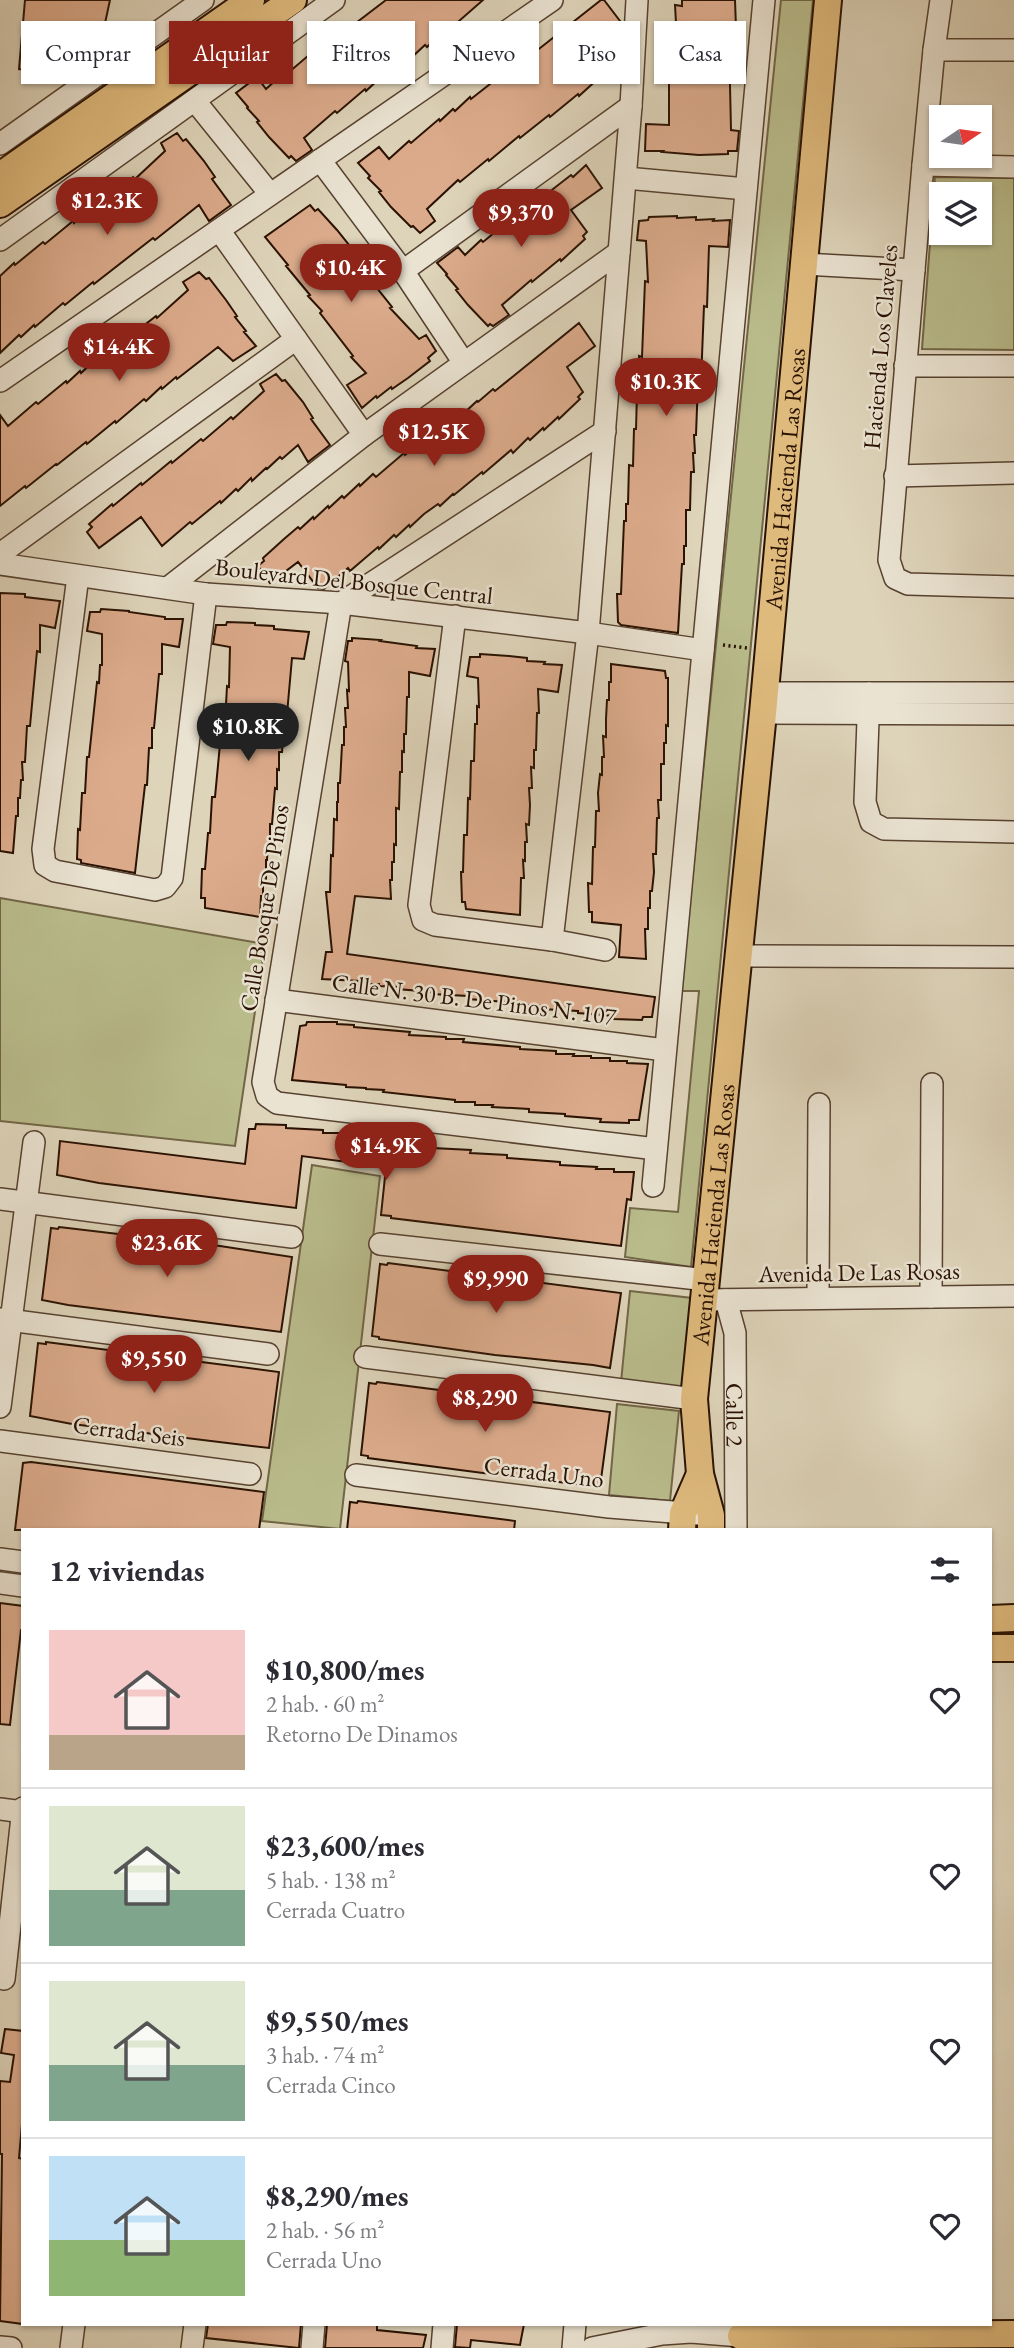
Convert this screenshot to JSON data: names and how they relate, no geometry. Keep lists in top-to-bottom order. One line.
{"streets":{"main road":["Avenida Hacienda Las Rosas"],"street":["Hacienda Los Claveles","Boulevard Del Bosque Central","Calle Bosque De Pinos","Calle N. 30 B. De Pinos N. 107","Avenida De Las Rosas","Calle 2","Cerrada Seis","Cerrada Uno"]},"crossings":[["Avenida Hacienda Las Rosas","Avenida De Las Rosas"],["Avenida Hacienda Las Rosas","Calle 2"],["Avenida Hacienda Las Rosas","Cerrada Uno"],["Boulevard Del Bosque Central","Calle Bosque De Pinos"],["Calle Bosque De Pinos","Calle N. 30 B. De Pinos N. 107"],["Avenida De Las Rosas","Calle 2"]],"north":"right","page":{"chip":["Comprar","Alquilar","Filtros","Nuevo","Piso","Casa"],"price":["$12.3K","$9,370","$10.4K","$14.4K","$10.3K","$12.5K","$10.8K","$14.9K","$23.6K","$9,990","$9,550","$8,290"],"heading":"12 viviendas","list":[{"name":"$10,800/mes","note":"2 hab. · 60 m² · Retorno De Dinamos"},{"name":"$23,600/mes","note":"5 hab. · 138 m² · Cerrada Cuatro"},{"name":"$9,550/mes","note":"3 hab. · 74 m² · Cerrada Cinco"},{"name":"$8,290/mes","note":"2 hab. · 56 m² · Cerrada Uno"}]}}
